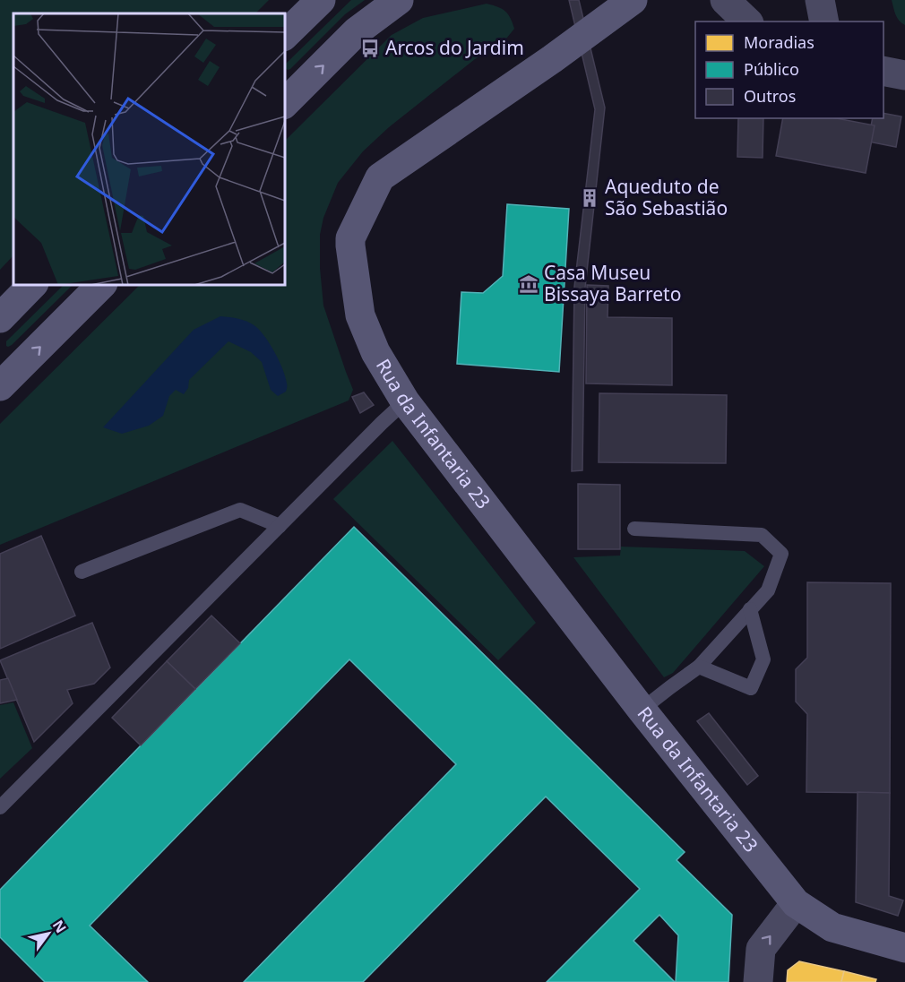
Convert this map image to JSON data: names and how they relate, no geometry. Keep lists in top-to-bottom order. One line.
{"streets":{"main road":["Rua da Infantaria 23"]},"places":{"bus stop":["Arcos do Jardim"],"building":["Aqueduto de São Sebastião"],"museum":["Casa Museu Bissaya Barreto"]},"legend":["Moradias","Público","Outros"],"north":"top right"}
